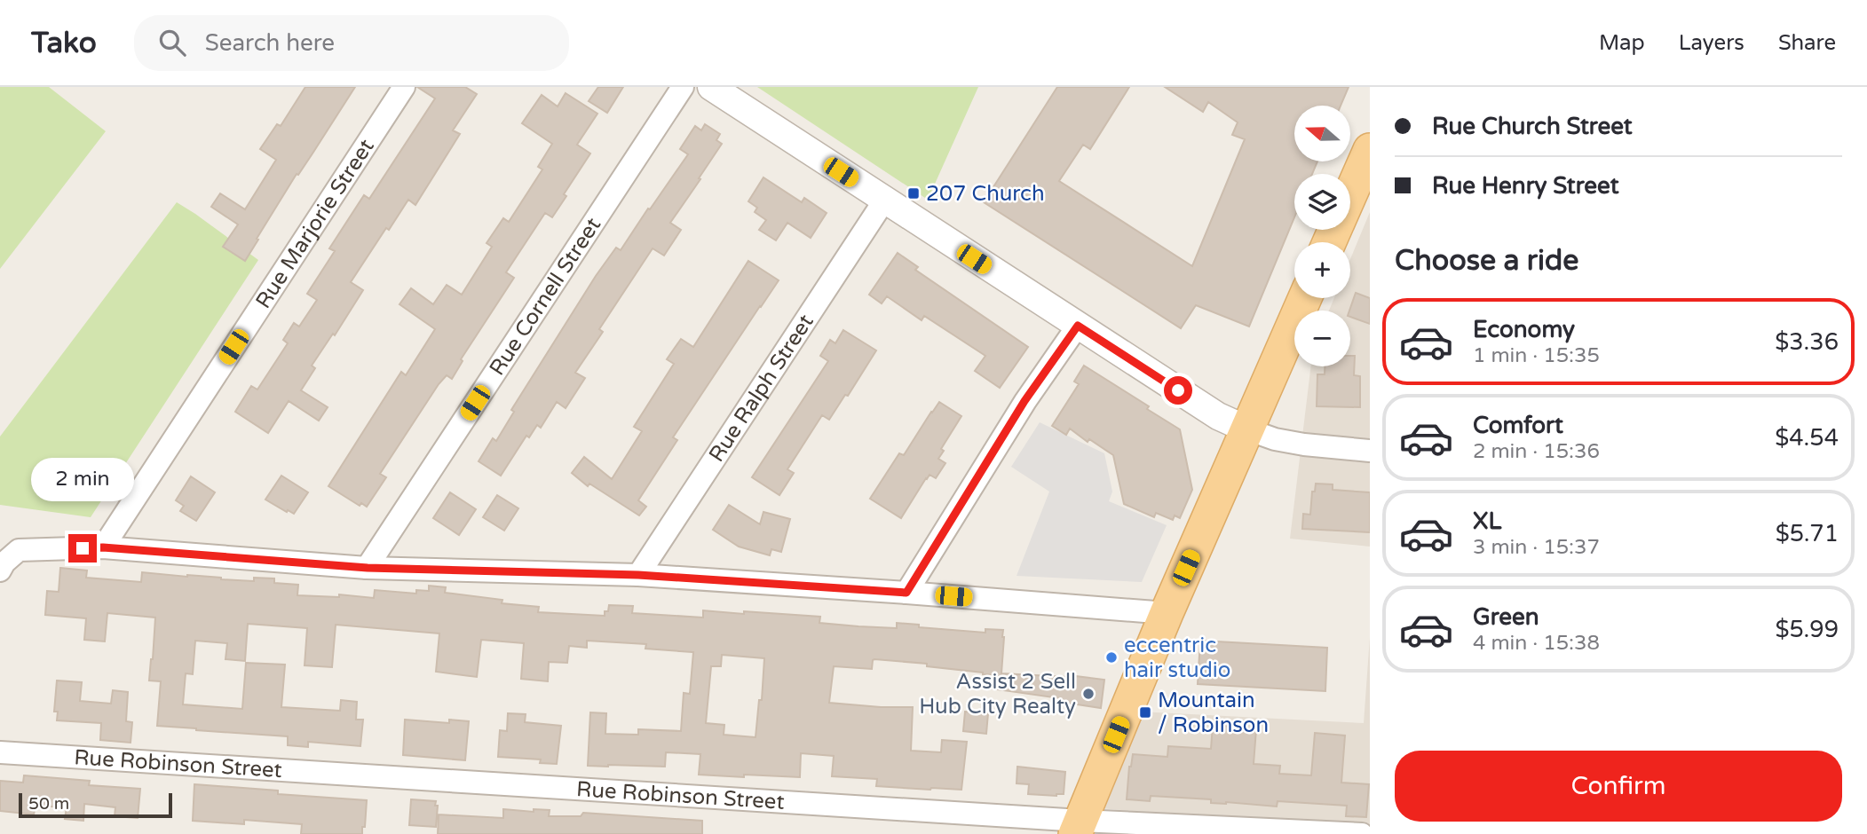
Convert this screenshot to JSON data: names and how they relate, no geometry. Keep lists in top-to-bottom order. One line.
{"streets":{"street":["Rue Marjorie Street","Rue Cornell Street","Rue Ralph Street","Rue Robinson Street"]},"places":{"transit":["207 Church","Mountain / Robinson"],"other":["eccentric hair studio","Assist 2 Sell Hub City Realty"]},"scale_bar":"50 m","north":"left","page":{"header":"Tako","search":"Search here","nav":["Map","Layers","Share"],"banner":["Rue Church Street","Rue Henry Street"],"map_buttons":["+","−"],"heading":"Choose a ride","list":[{"name":"Economy","note":"1 min · 15:35","value":"$3.36"},{"name":"Comfort","note":"2 min · 15:36","value":"$4.54"},{"name":"XL","note":"3 min · 15:37","value":"$5.71"},{"name":"Green","note":"4 min · 15:38","value":"$5.99"}],"bubble":"2 min","buttons":"Confirm","scale":"50 m"}}
